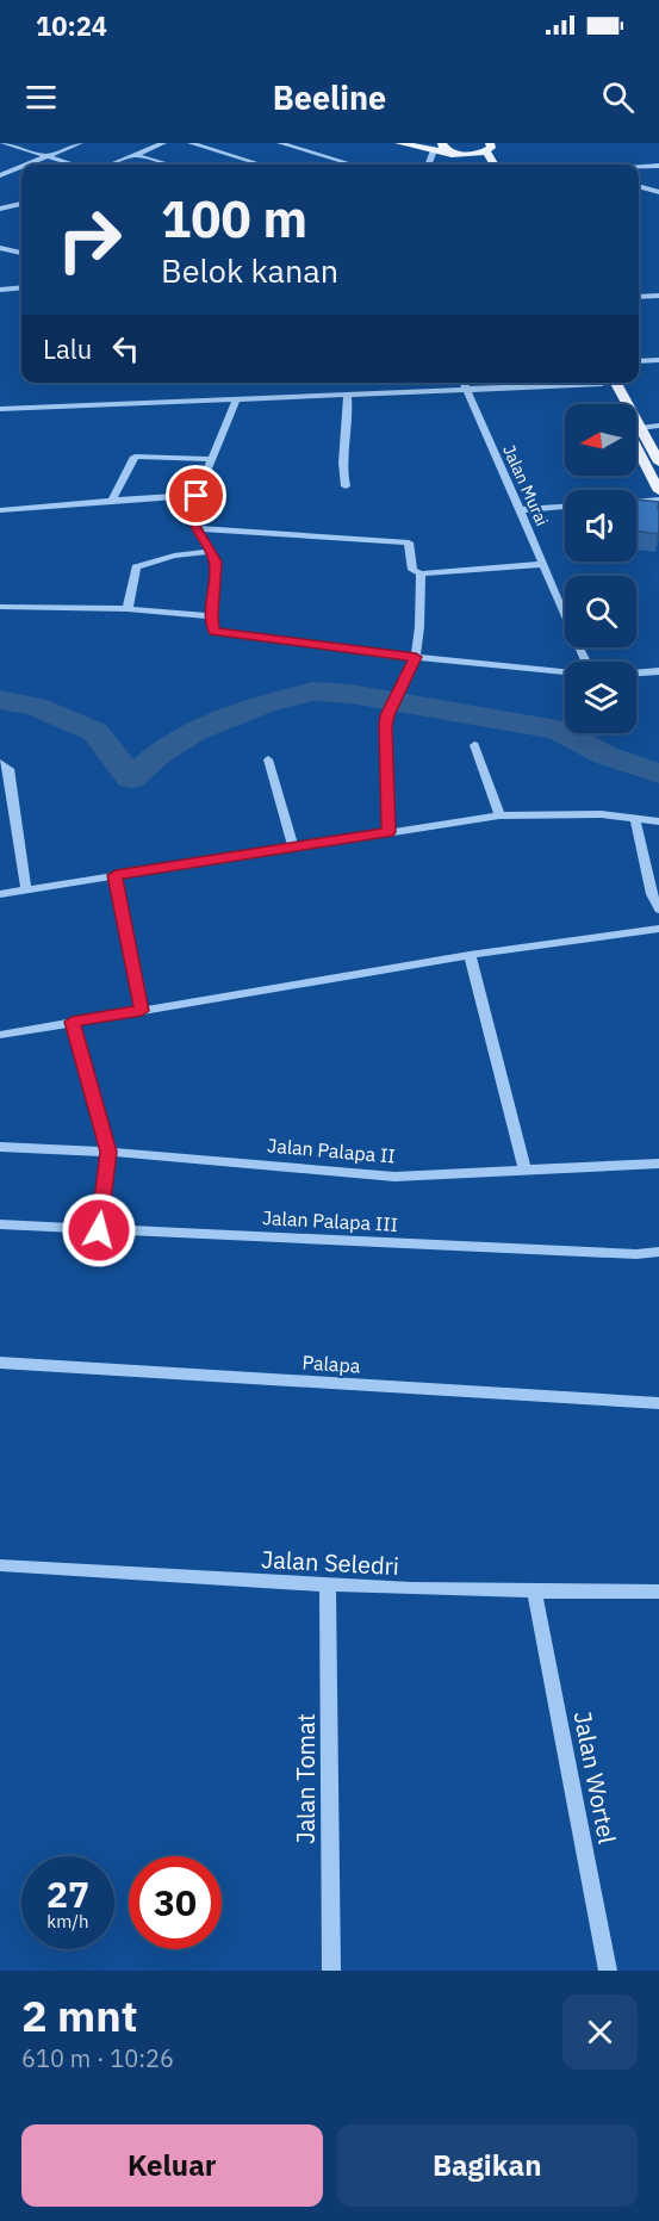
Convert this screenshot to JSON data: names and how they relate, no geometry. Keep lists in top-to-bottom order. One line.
{"streets":{"street":["Jalan Murai","Jalan Palapa II","Jalan Palapa III","Palapa","Jalan Seledri","Jalan Wortel","Jalan Tomat"]},"crossings":[["Jalan Seledri","Jalan Wortel"],["Jalan Seledri","Jalan Tomat"]],"north":"left","page":{"status":"10:24","header":"Beeline","turn":["100 m","Belok kanan"],"then":"Lalu","speed":"27 km/h","limit":"30","heading":["2 mnt","610 m · 10:26"],"buttons":["Keluar","Bagikan"]}}
